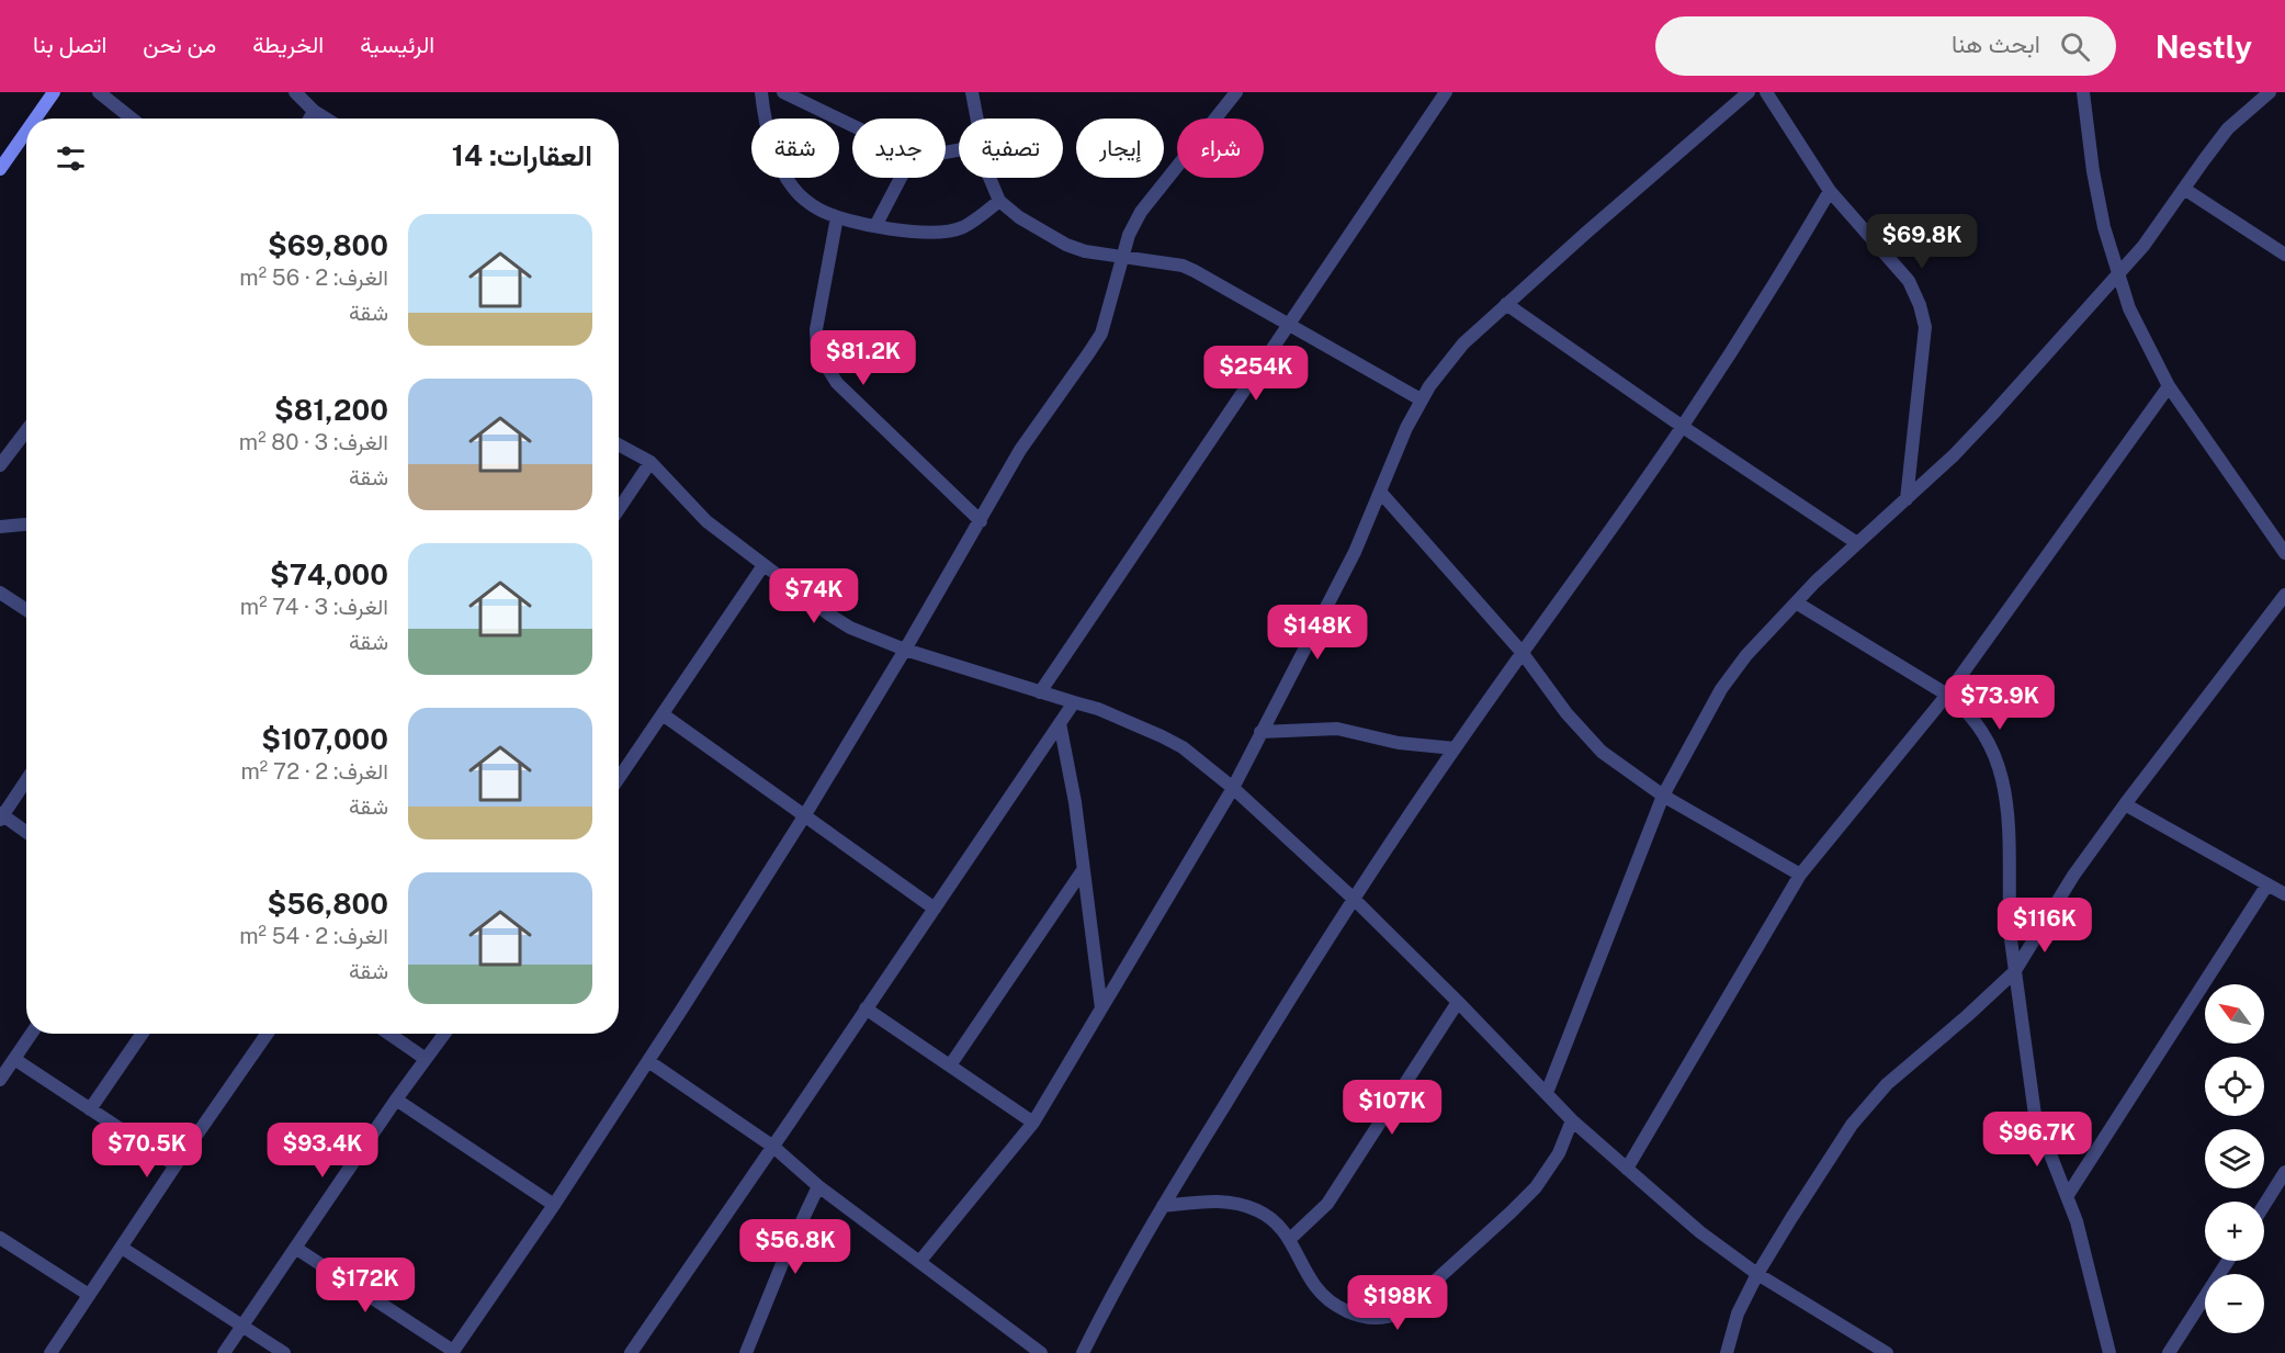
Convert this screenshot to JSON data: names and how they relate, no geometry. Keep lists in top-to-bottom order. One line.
{"north":"top left","page":{"header":"Nestly","search":"ابحث هنا","nav":["الرئيسية","الخريطة","من نحن","اتصل بنا"],"chip":["شراء","إيجار","تصفية","جديد","شقة"],"heading":"العقارات: 14","list":[{"name":"$69,800","note":"الغرف: 2 · 56 m² · شقة"},{"name":"$81,200","note":"الغرف: 3 · 80 m² · شقة"},{"name":"$74,000","note":"الغرف: 3 · 74 m² · شقة"},{"name":"$107,000","note":"الغرف: 2 · 72 m² · شقة"},{"name":"$56,800","note":"الغرف: 2 · 54 m² · شقة"}],"price":["$69.8K","$81.2K","$254K","$74K","$148K","$73.9K","$116K","$107K","$96.7K","$70.5K","$93.4K","$56.8K","$172K","$198K"],"map_buttons":["+","−"]}}
